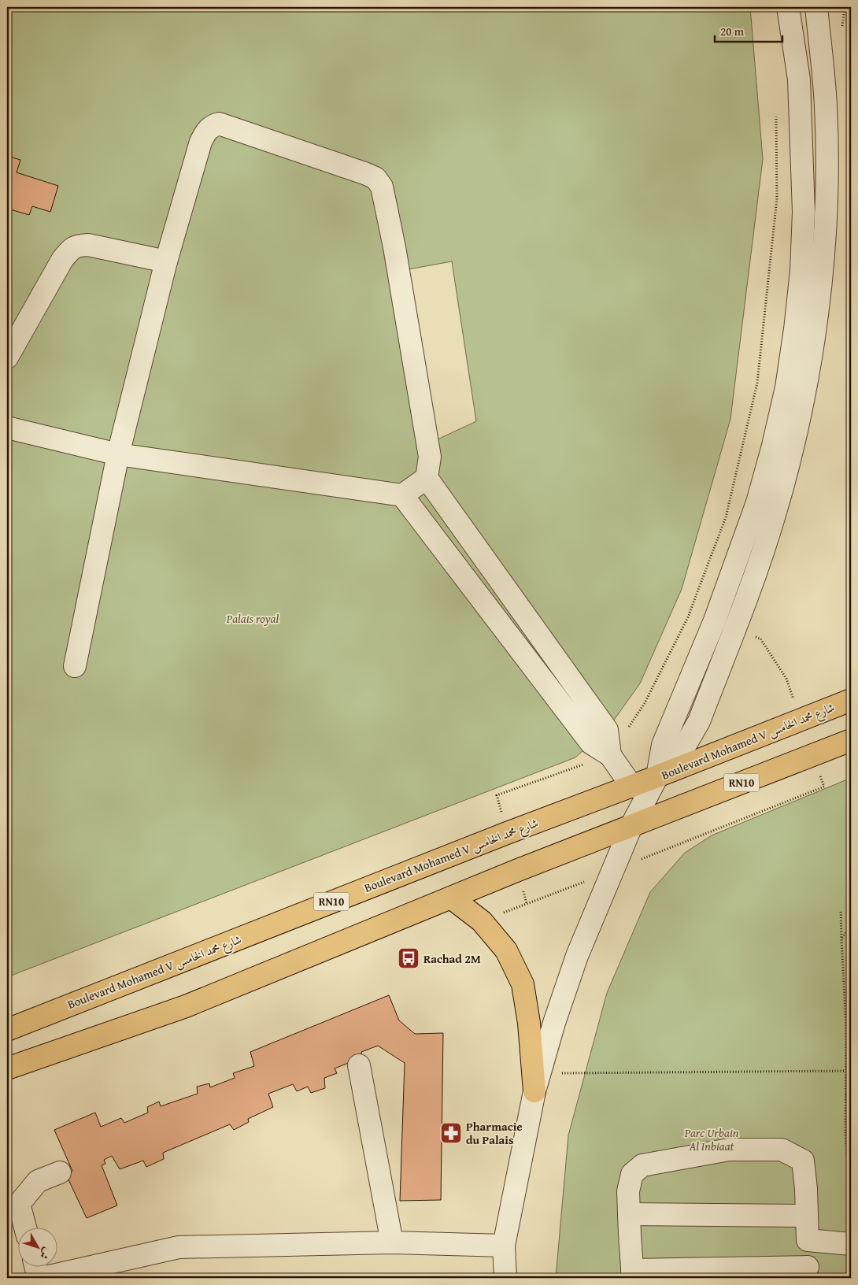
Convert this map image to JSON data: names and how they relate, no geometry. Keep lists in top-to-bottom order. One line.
{"streets":{"main road":["Boulevard Mohamed V شارع محمد الخامس","RN10"]},"parks":["Palais royal","Parc Urbain Al Inbiaat"],"places":{"bus stop":["Rachad 2M"],"pharmacy":["Pharmacie du Palais"]},"scale_bar":"20 m","north":"bottom right"}
